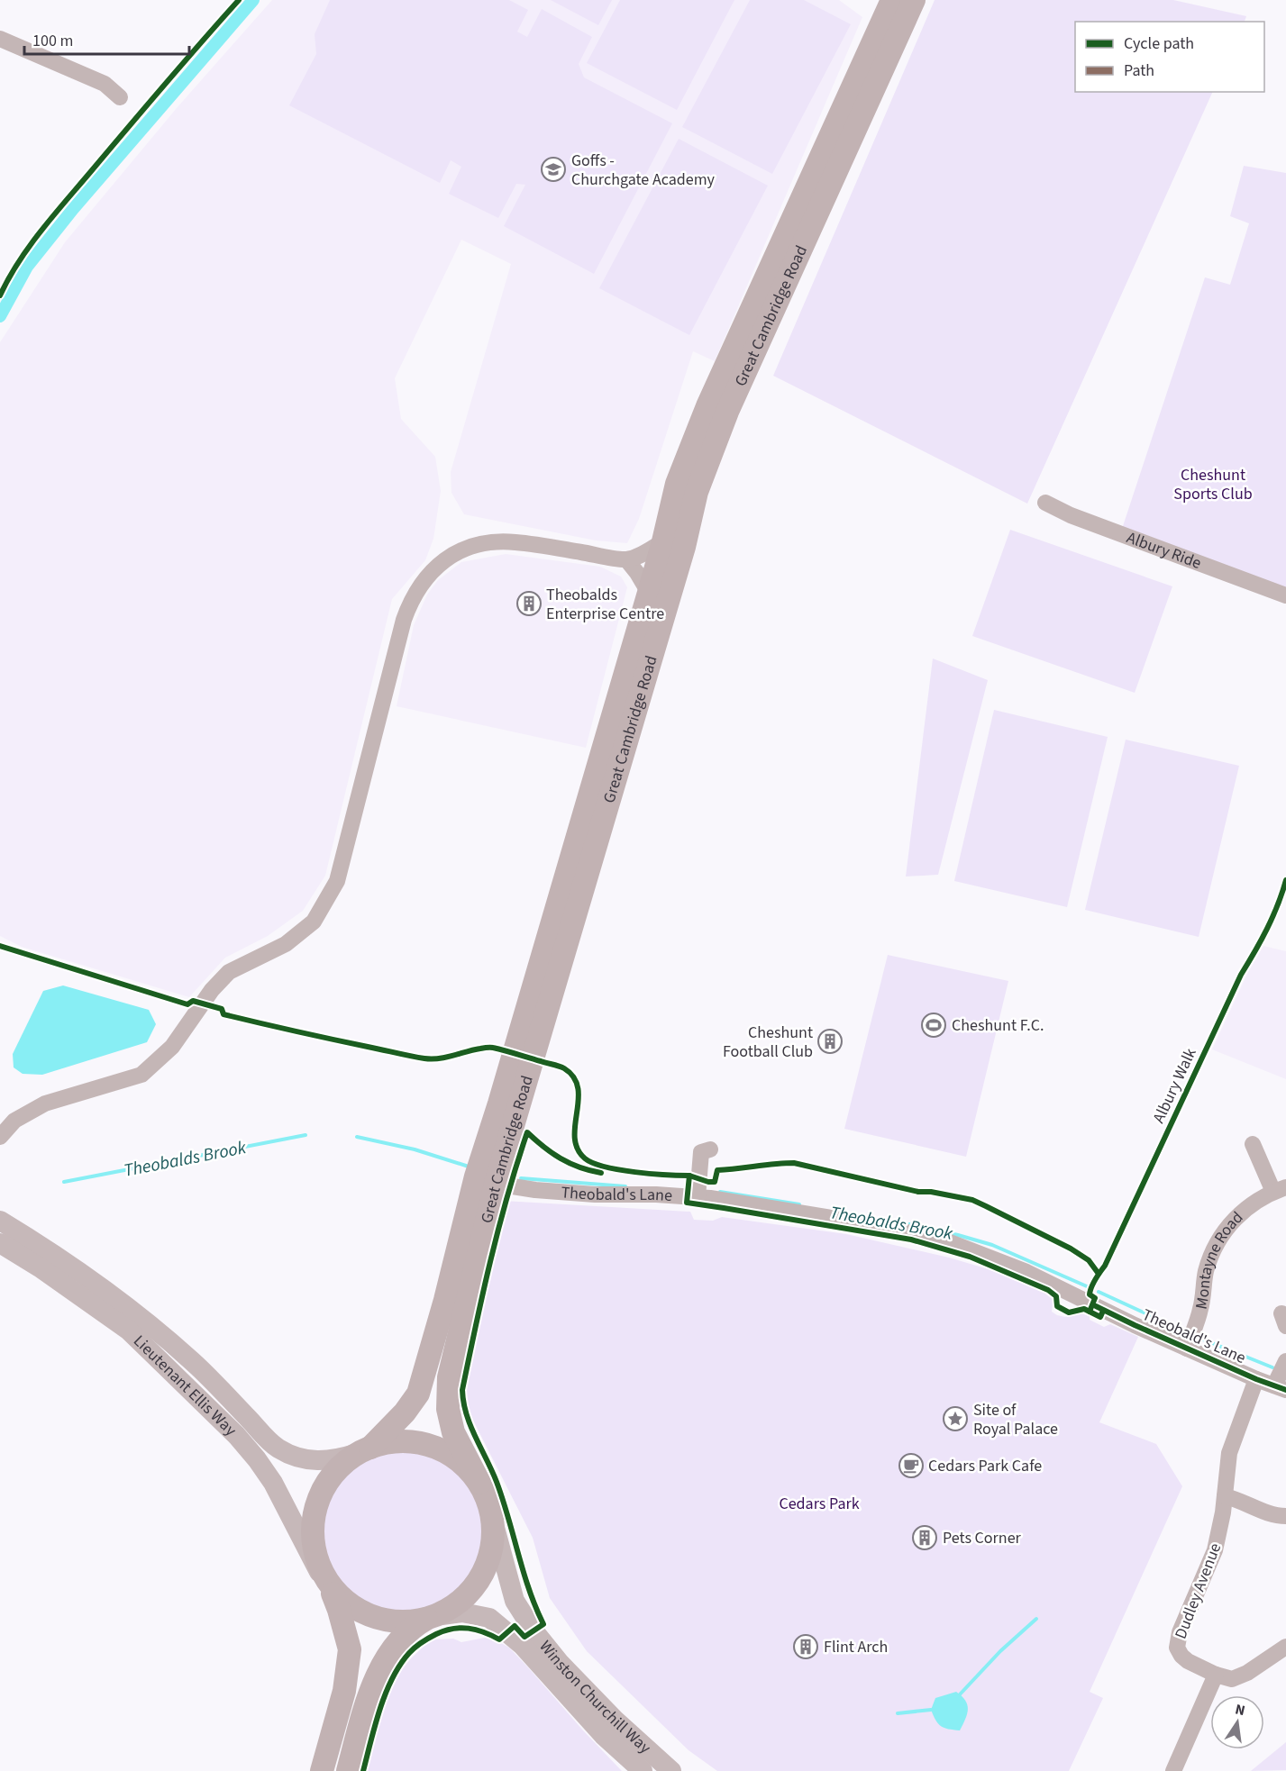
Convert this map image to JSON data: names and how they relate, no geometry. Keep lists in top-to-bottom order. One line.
{"streets":{"highway":["Great Cambridge Road"],"main road":["Lieutenant Ellis Way","Winston Churchill Way"],"street":["Albury Ride","Theobald's Lane","Montayne Road","Dudley Avenue"],"cycle path":["Albury Walk"]},"crossings":[["Great Cambridge Road","Theobald's Lane"],["Great Cambridge Road","Lieutenant Ellis Way"],["Great Cambridge Road","Winston Churchill Way"],["Theobald's Lane","Montayne Road"],["Theobald's Lane","Dudley Avenue"],["Lieutenant Ellis Way","Winston Churchill Way"]],"water":["Theobalds Brook"],"parks":["Cheshunt Sports Club","Cedars Park"],"places":{"school or university":["Goffs - Churchgate Academy"],"building":["Theobalds Enterprise Centre","Cheshunt Football Club","Pets Corner","Flint Arch"],"sports":["Cheshunt F.C."],"place":["Site of Royal Palace"],"cafe":["Cedars Park Cafe"]},"legend":["Cycle path","Path"],"scale_bar":"100 m","north":"top"}
